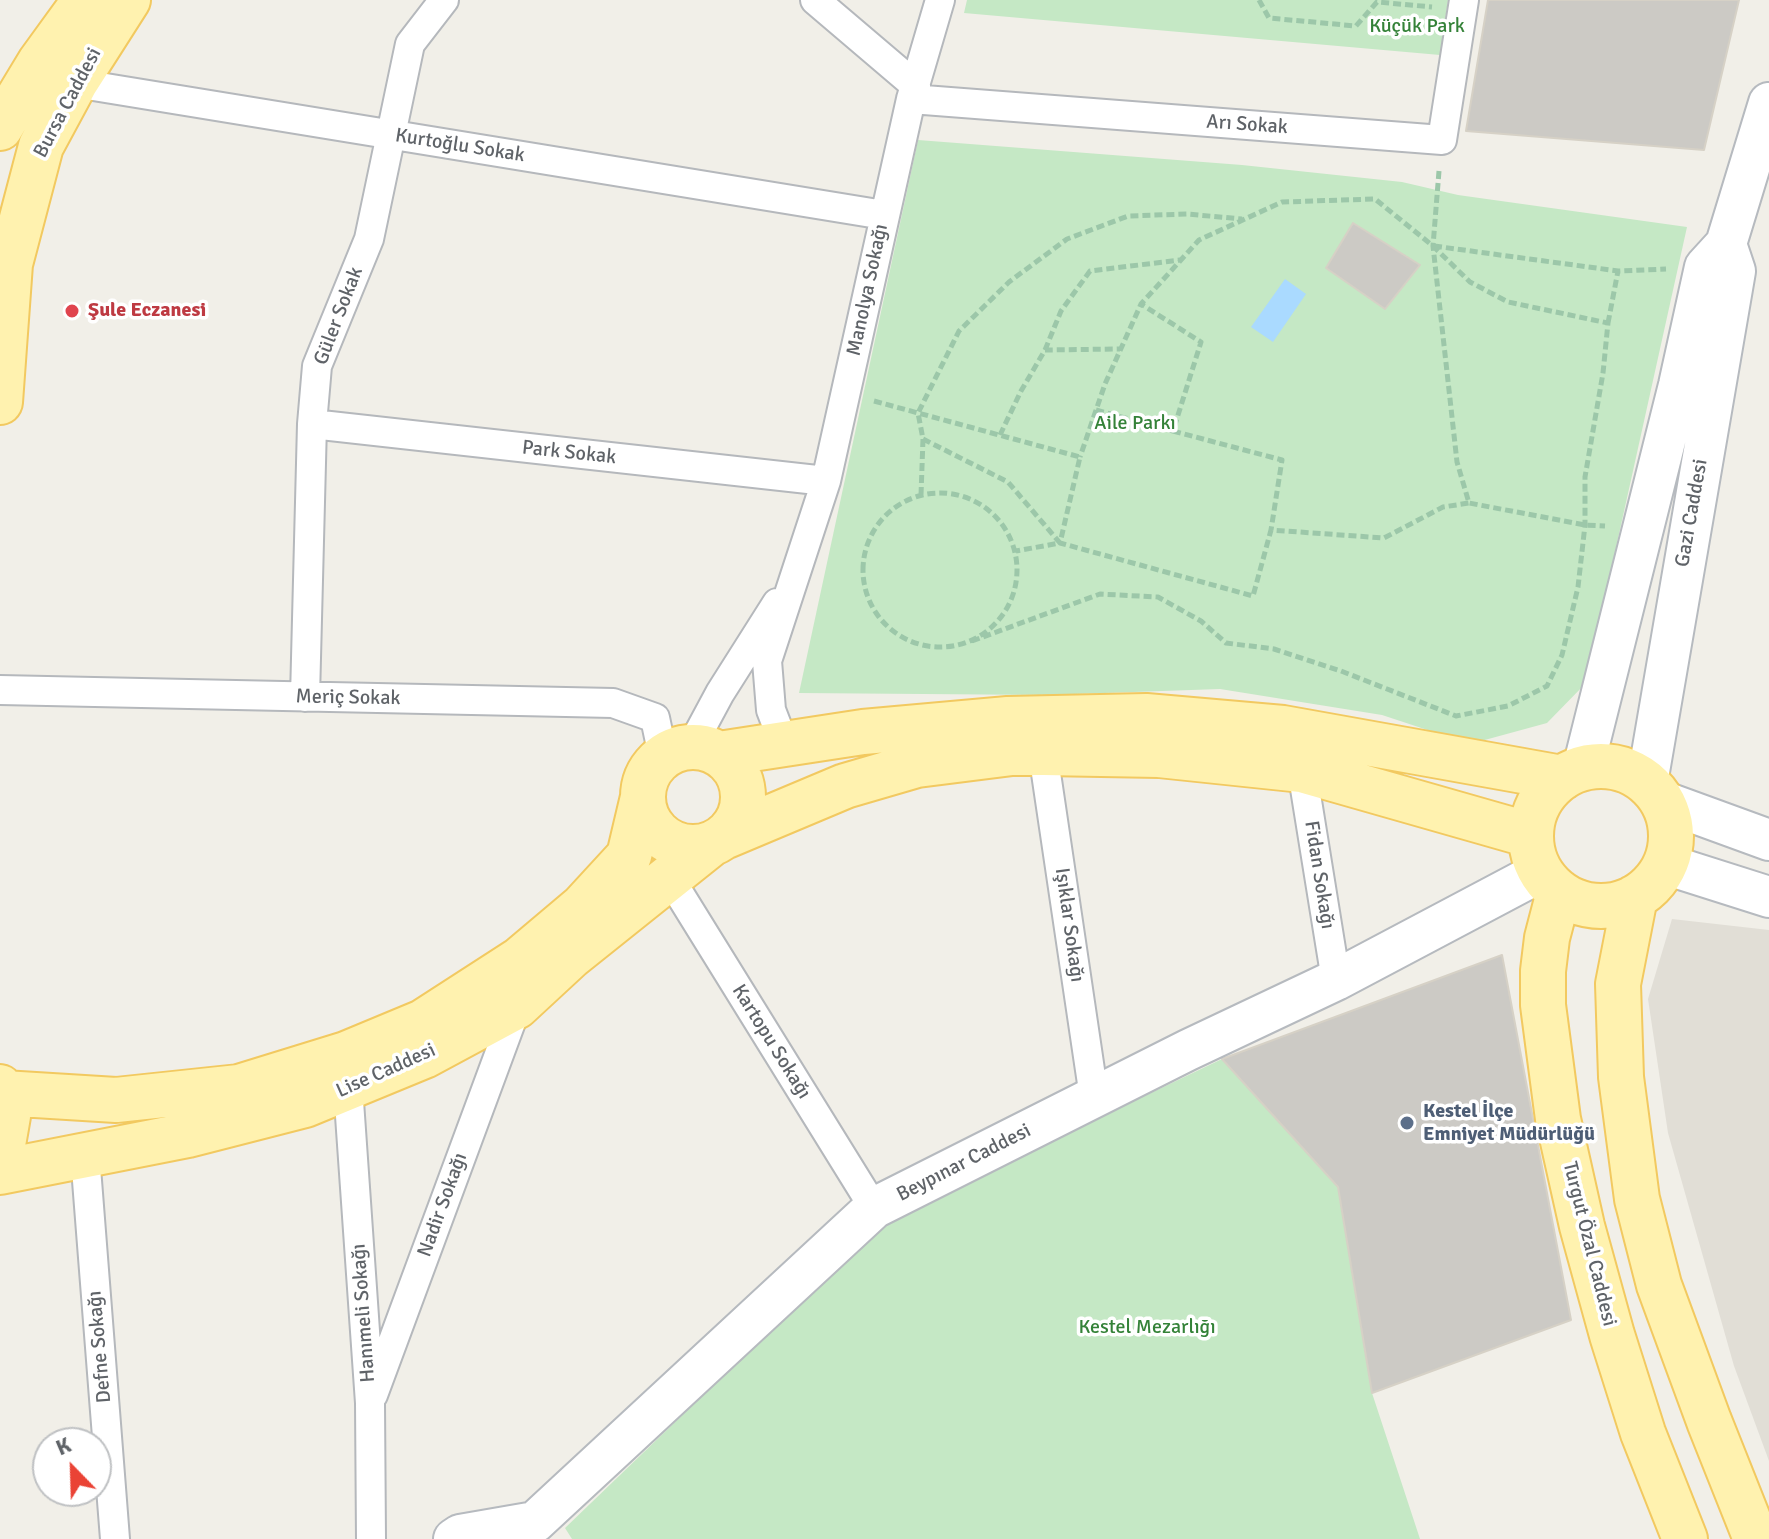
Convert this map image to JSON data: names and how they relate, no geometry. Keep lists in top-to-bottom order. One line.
{"streets":{"main road":["Bursa Caddesi","Gazi Caddesi","Lise Caddesi","Beypınar Caddesi","Turgut Özal Caddesi"],"street":["Arı Sokak","Kurtoğlu Sokak","Manolya Sokağı","Güler Sokak","Park Sokak","Meriç Sokak","Fidan Sokağı","Işıklar Sokağı","Kartopu Sokağı","Nadir Sokağı","Hanımeli Sokağı","Defne Sokağı"]},"crossings":[["Bursa Caddesi","Kurtoğlu Sokak"],["Arı Sokak","Manolya Sokağı"],["Kurtoğlu Sokak","Manolya Sokağı"],["Kurtoğlu Sokak","Güler Sokak"],["Manolya Sokağı","Park Sokak"],["Manolya Sokağı","Meriç Sokak"],["Manolya Sokağı","Lise Caddesi"],["Güler Sokak","Park Sokak"],["Güler Sokak","Meriç Sokak"],["Gazi Caddesi","Beypınar Caddesi"],["Gazi Caddesi","Turgut Özal Caddesi"],["Meriç Sokak","Lise Caddesi"],["Fidan Sokağı","Beypınar Caddesi"],["Işıklar Sokağı","Beypınar Caddesi"],["Kartopu Sokağı","Lise Caddesi"],["Kartopu Sokağı","Beypınar Caddesi"],["Lise Caddesi","Nadir Sokağı"],["Lise Caddesi","Hanımeli Sokağı"],["Lise Caddesi","Defne Sokağı"],["Beypınar Caddesi","Turgut Özal Caddesi"],["Nadir Sokağı","Hanımeli Sokağı"]],"parks":["Küçük Park","Aile Parkı","Kestel Mezarlığı"],"places":["Şule Eczanesi","Kestel İlçe Emniyet Müdürlüğü"],"north":"top left"}
